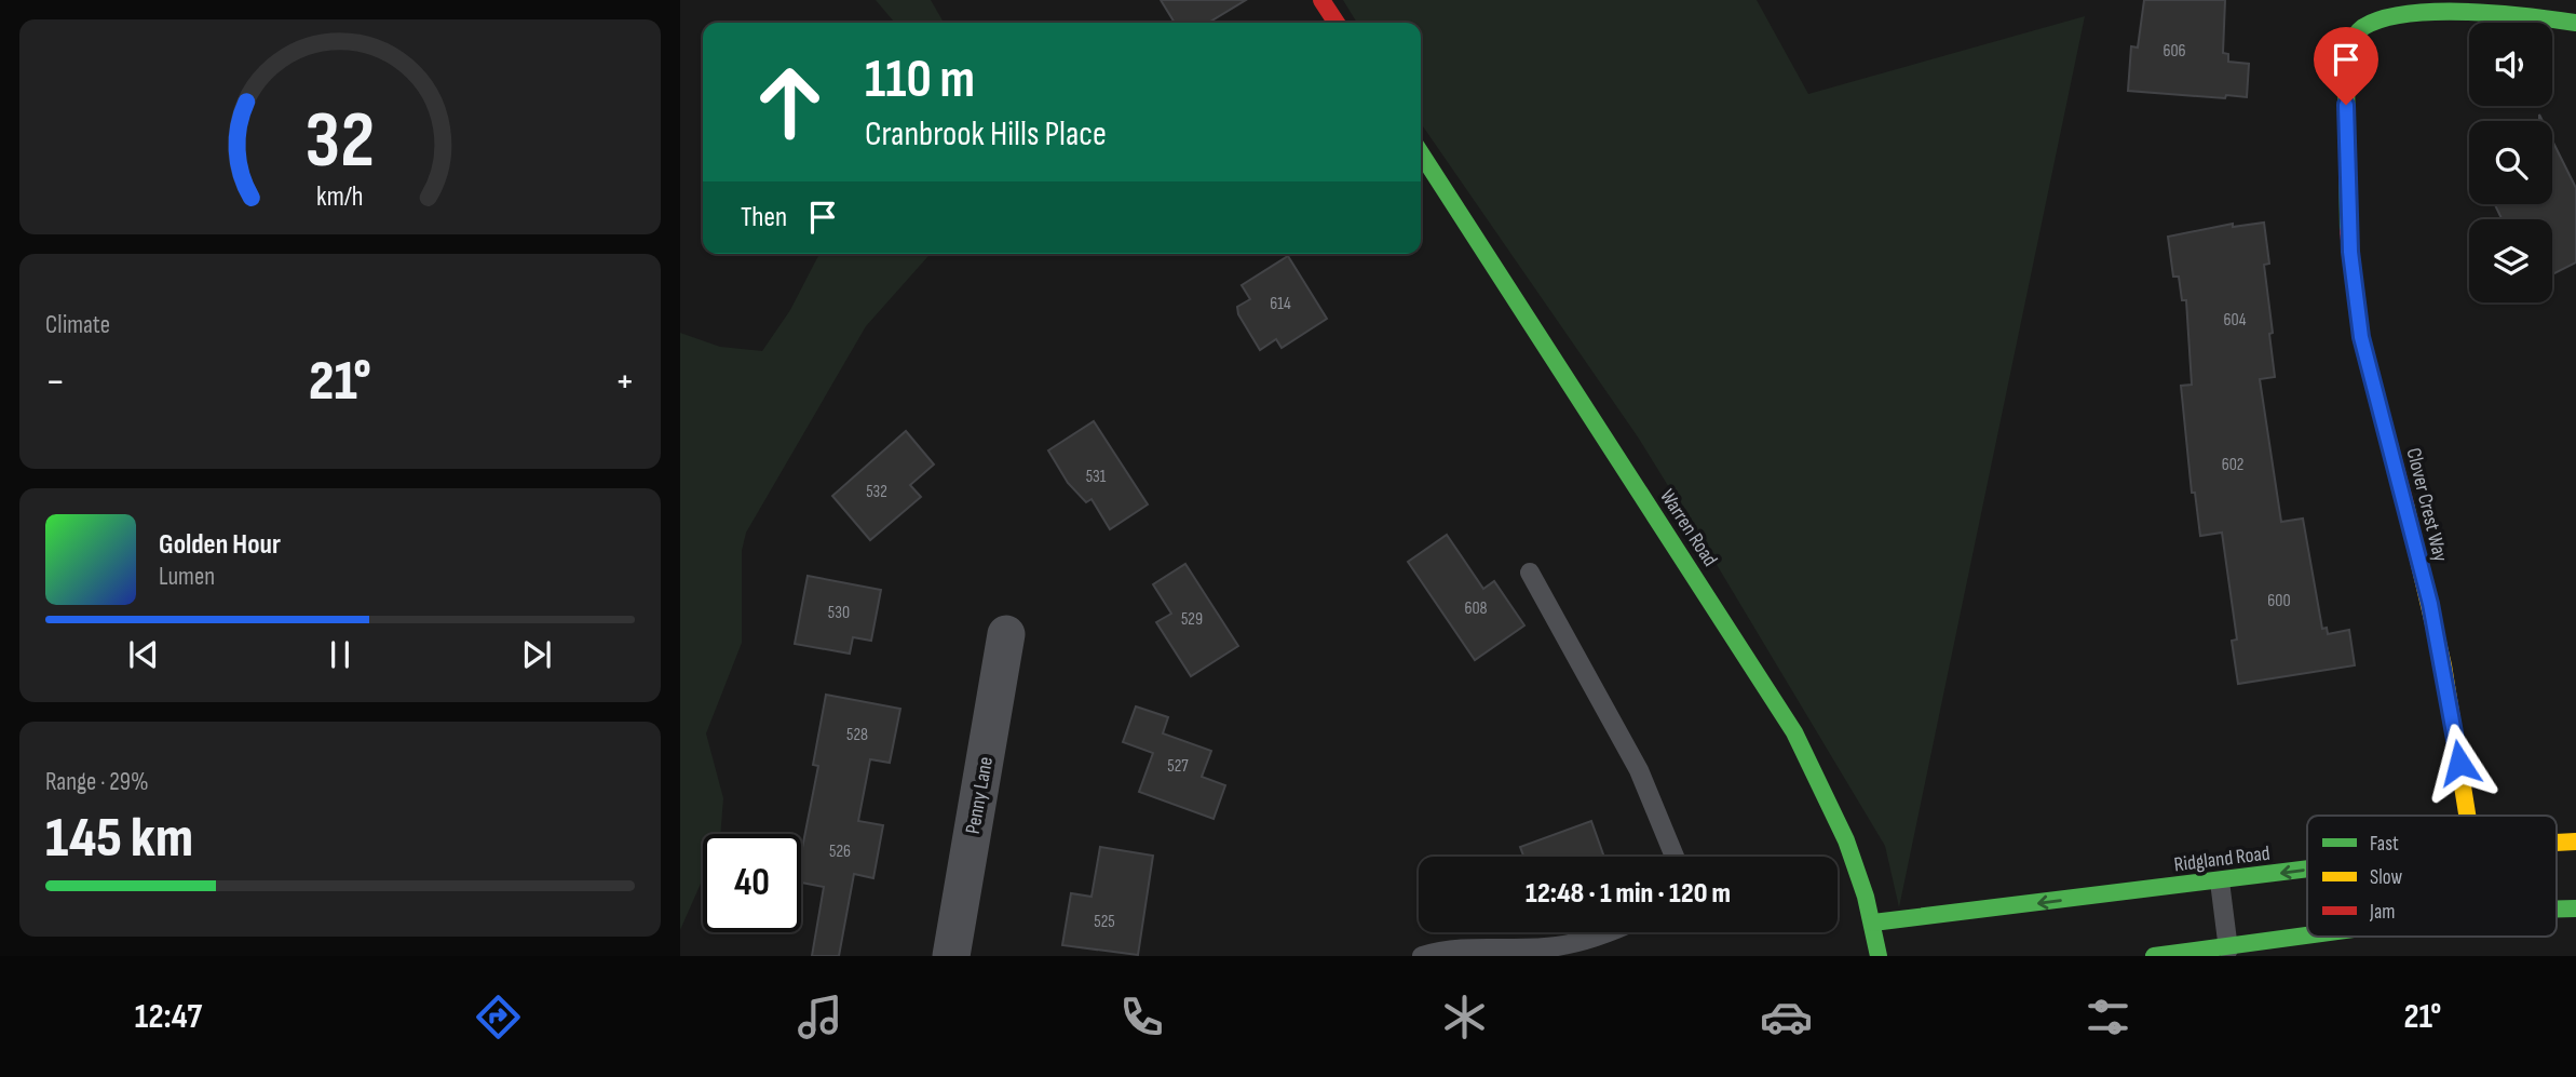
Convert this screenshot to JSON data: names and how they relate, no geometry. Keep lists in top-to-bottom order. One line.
{"streets":{"street":["Clover Crest Way","Warren Road","Penny Lane","Ridgland Road"]},"crossings":[["Warren Road","Ridgland Road"]],"house_numbers":["606","614","604","602","531","532","600","608","530","529","528","527","526","525"],"legend":["Fast","Slow","Jam"],"page":{"turn":["110 m","Cranbrook Hills Place"],"then":"Then","tile":["Climate",["Range · 29%","145 km"]],"heat":["−","21°","+"],"song":["Golden Hour","Lumen"],"limit":"40","trip":"12:48 · 1 min · 120 m","tabs":["12:47","21°"],"gauge":["32","km/h"]}}
